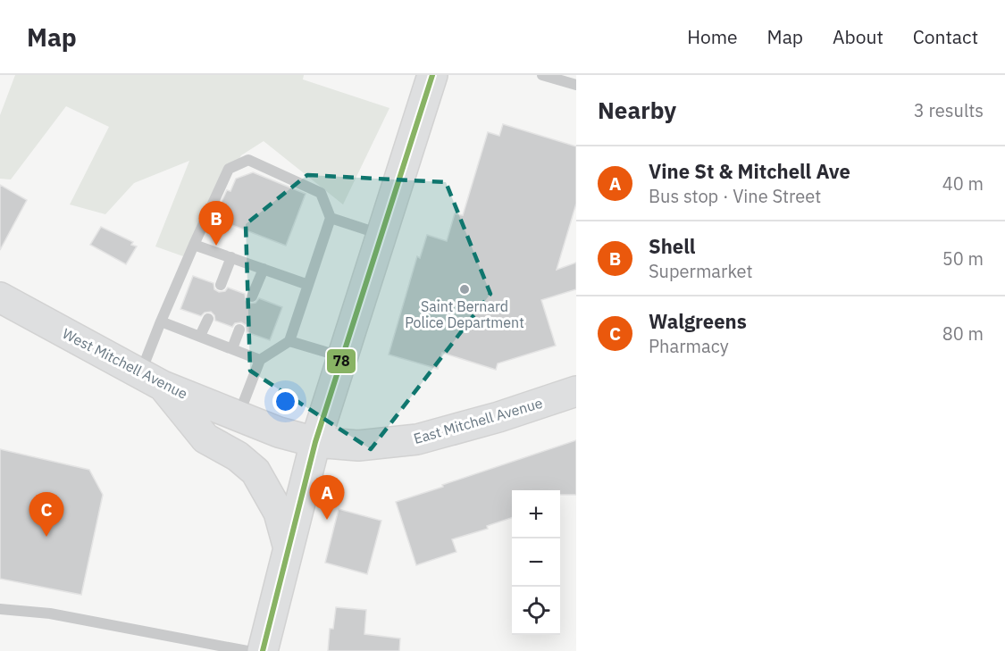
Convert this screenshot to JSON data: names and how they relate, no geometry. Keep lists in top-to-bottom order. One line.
{"streets":{"main road":["West Mitchell Avenue","East Mitchell Avenue"]},"crossings":[["West Mitchell Avenue","East Mitchell Avenue"]],"places":["Saint Bernard Police Department"],"lines":["transit line 78"],"page":{"header":"Map","nav":["Home","Map","About","Contact"],"heading":["Nearby","3 results"],"list":[{"mark":"A","name":"Vine St & Mitchell Ave","note":"Bus stop · Vine Street","value":"40 m"},{"mark":"B","name":"Shell","note":"Supermarket","value":"50 m"},{"mark":"C","name":"Walgreens","note":"Pharmacy","value":"80 m"}],"pins":["B","A","C"],"map_buttons":["+","−"]}}
